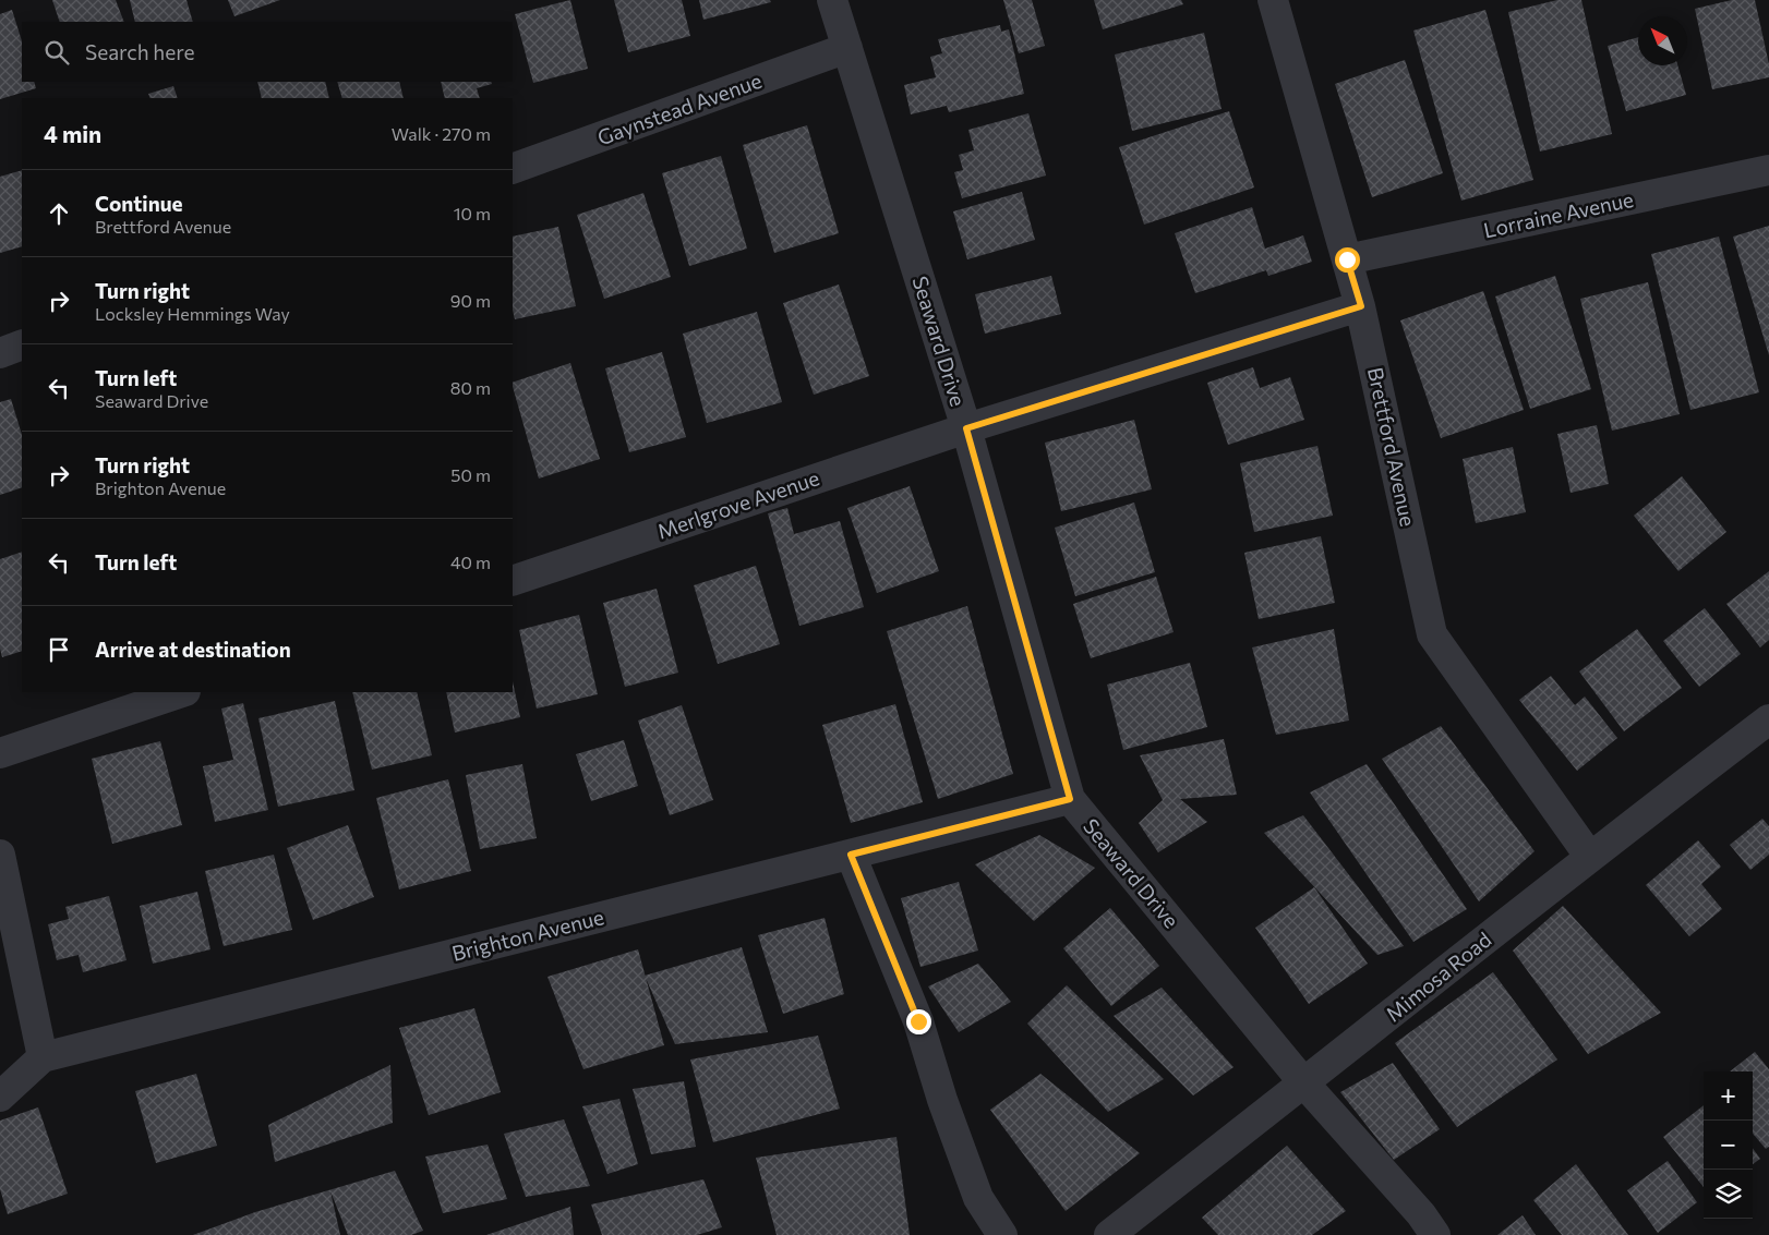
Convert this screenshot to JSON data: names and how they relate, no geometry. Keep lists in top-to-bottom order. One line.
{"streets":{"street":["Gaynstead Avenue","Lorraine Avenue","Seaward Drive","Brettford Avenue","Merlgrove Avenue","Brighton Avenue","Mimosa Road"]},"crossings":[["Gaynstead Avenue","Seaward Drive"],["Lorraine Avenue","Brettford Avenue"],["Seaward Drive","Merlgrove Avenue"],["Seaward Drive","Brighton Avenue"],["Seaward Drive","Mimosa Road"],["Brettford Avenue","Merlgrove Avenue"],["Brettford Avenue","Mimosa Road"]],"north":"top left","page":{"search":"Search here","heading":["4 min","Walk · 270 m"],"list":[["Continue","Brettford Avenue","10 m"],["Turn right","Locksley Hemmings Way","90 m"],["Turn left","Seaward Drive","80 m"],["Turn right","Brighton Avenue","50 m"],["Turn left","40 m"],"Arrive at destination"],"map_buttons":["+","−"]}}
